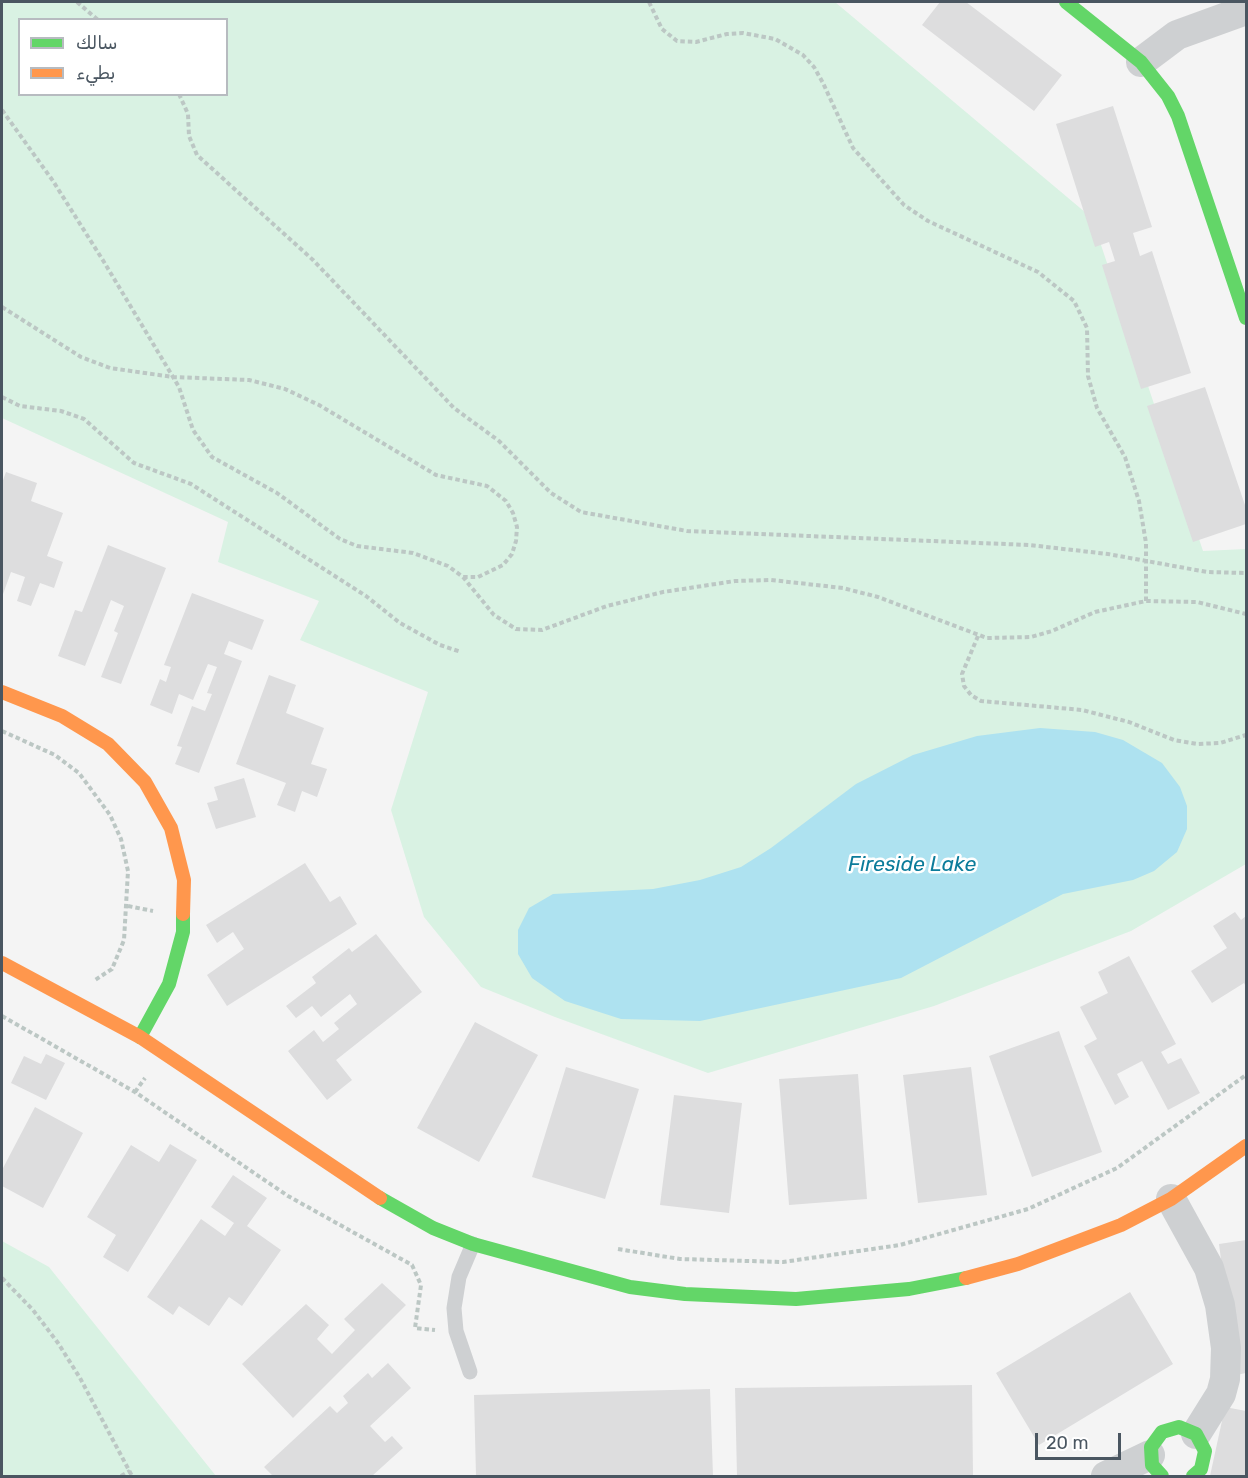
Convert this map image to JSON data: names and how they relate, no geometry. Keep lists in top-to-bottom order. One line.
{"water":["Fireside Lake"],"legend":["سالك","بطيء"],"scale_bar":"20 m"}
